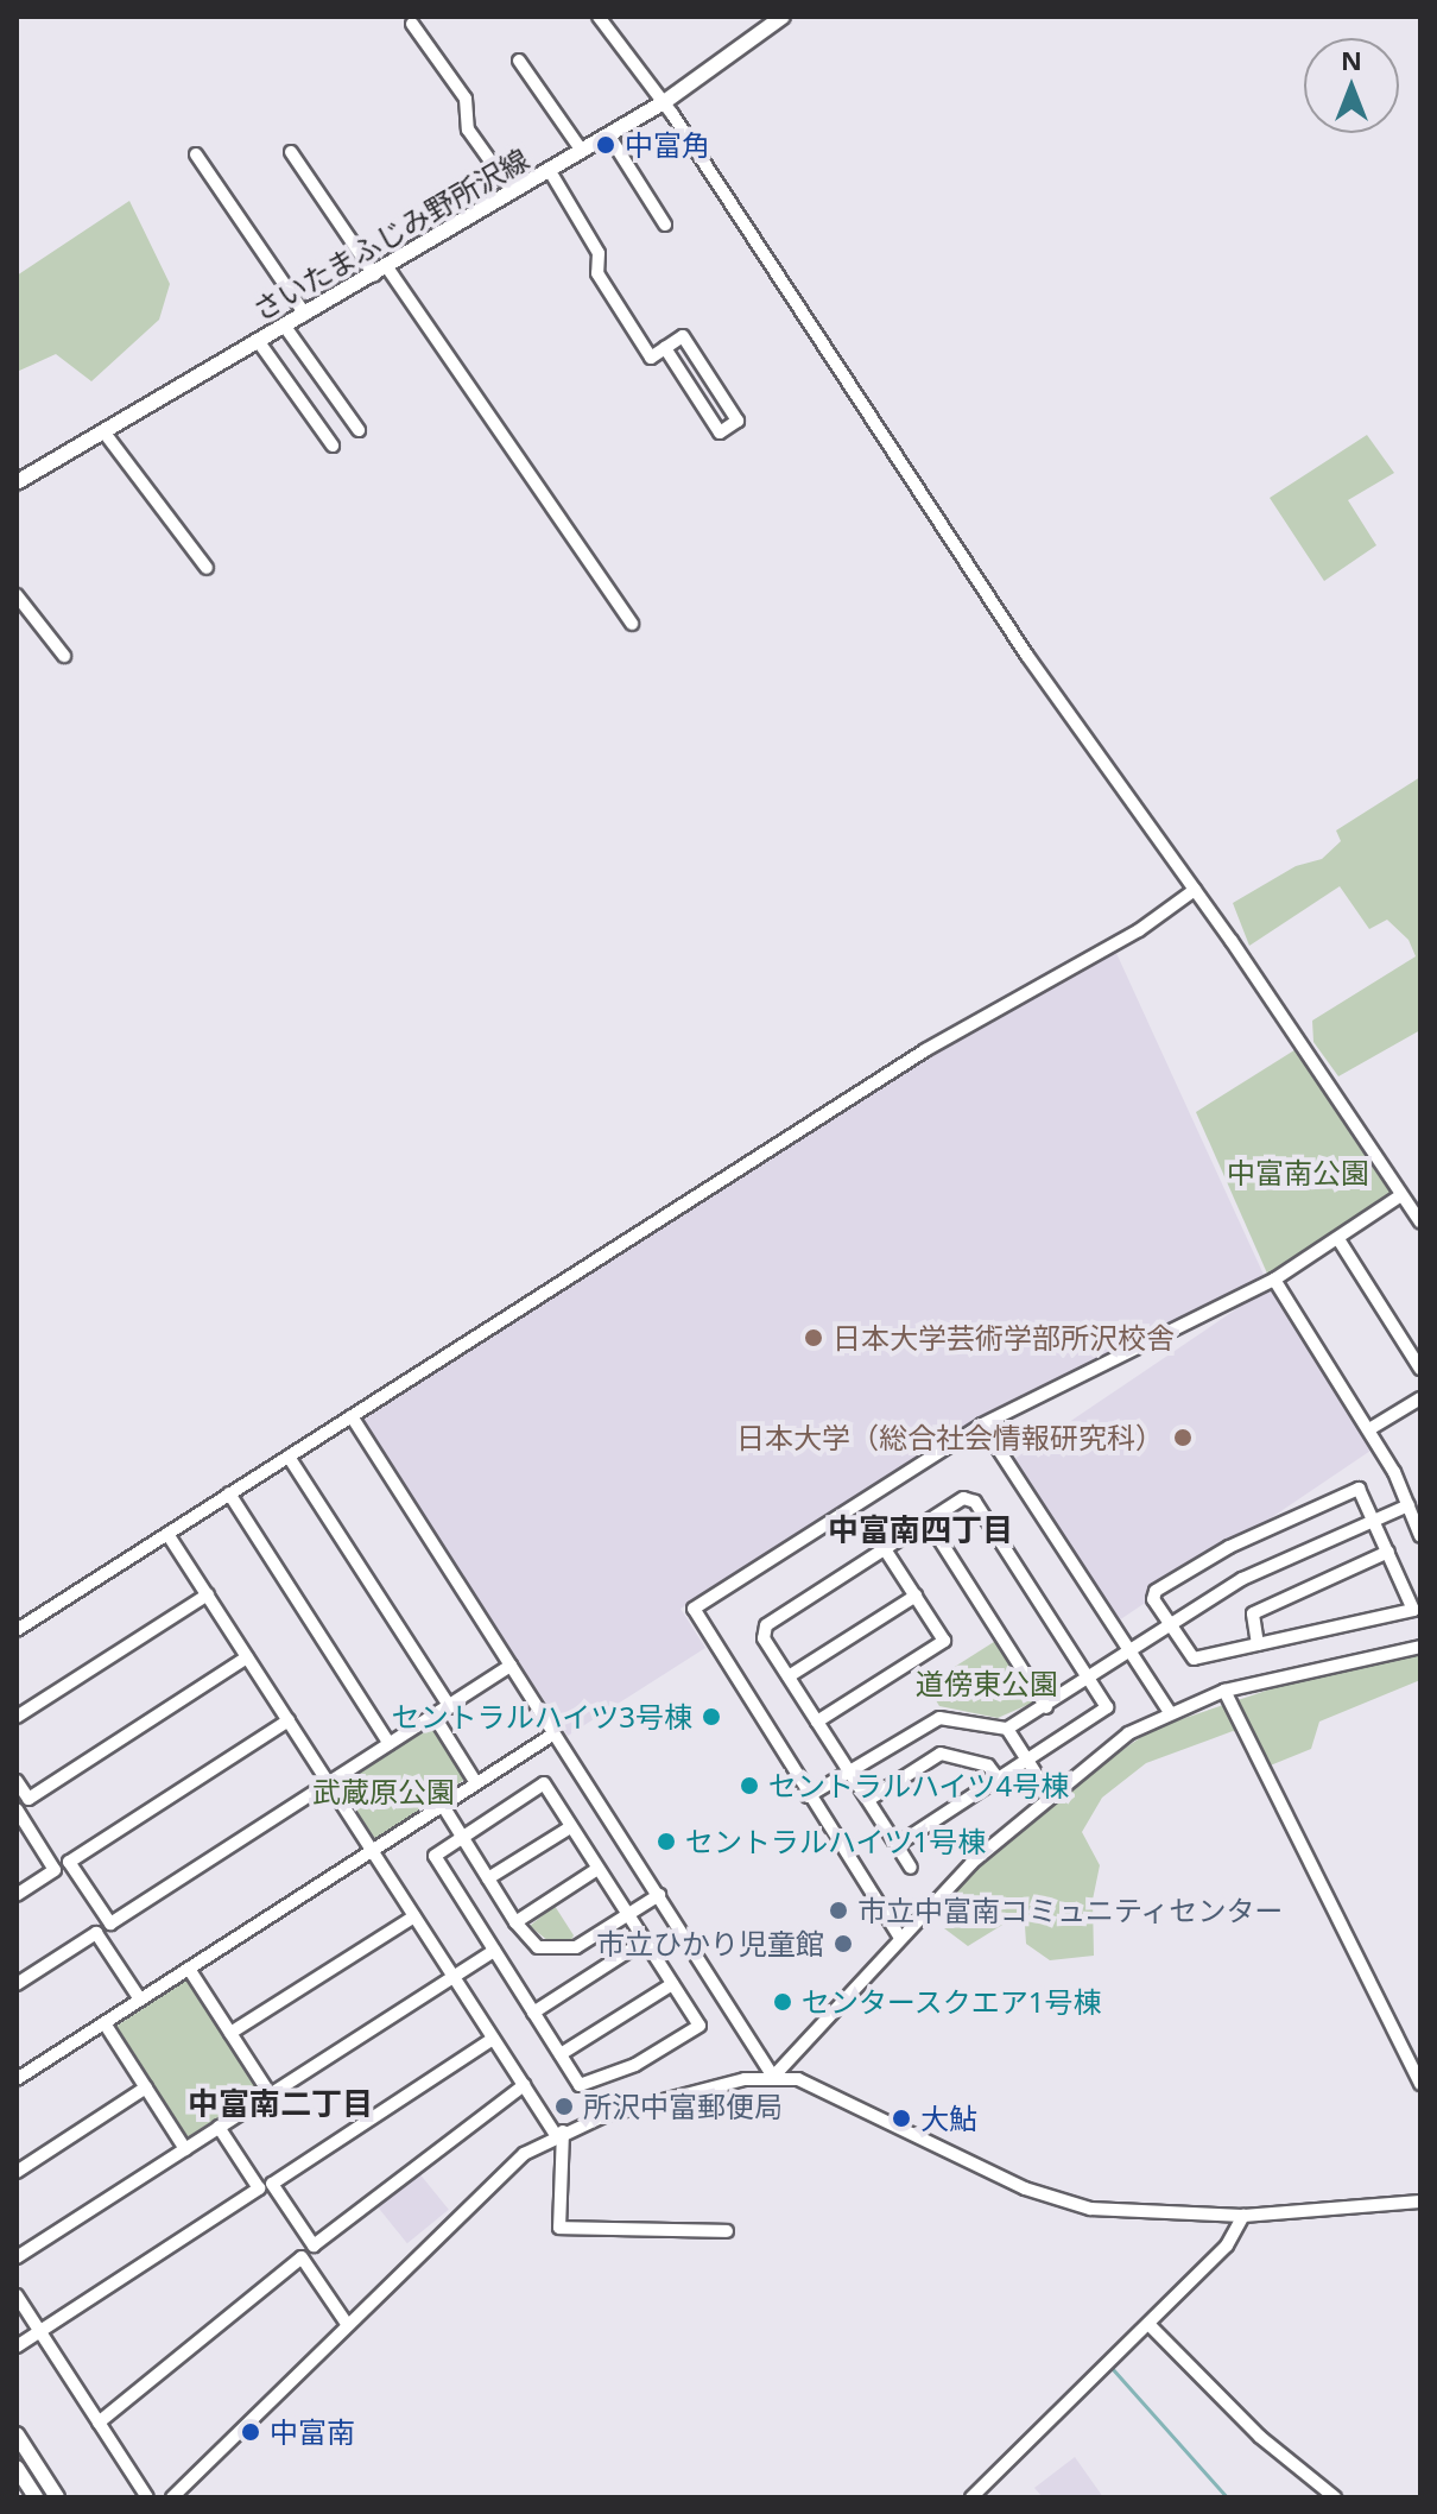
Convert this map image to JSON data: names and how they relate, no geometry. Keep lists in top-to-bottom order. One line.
{"streets":{"main road":["さいたまふじみ野所沢線"]},"districts":["中富南四丁目","中富南二丁目"],"parks":["中富南公園","道傍東公園","武蔵原公園"],"places":["中富角","日本大学芸術学部所沢校舎","日本大学（総合社会情報研究科）","セントラルハイツ3号棟","セントラルハイツ4号棟","セントラルハイツ1号棟","市立中富南コミュニティセンター","市立ひかり児童館","センタースクエア1号棟","所沢中富郵便局","大鮎","中富南"],"north":"top"}
